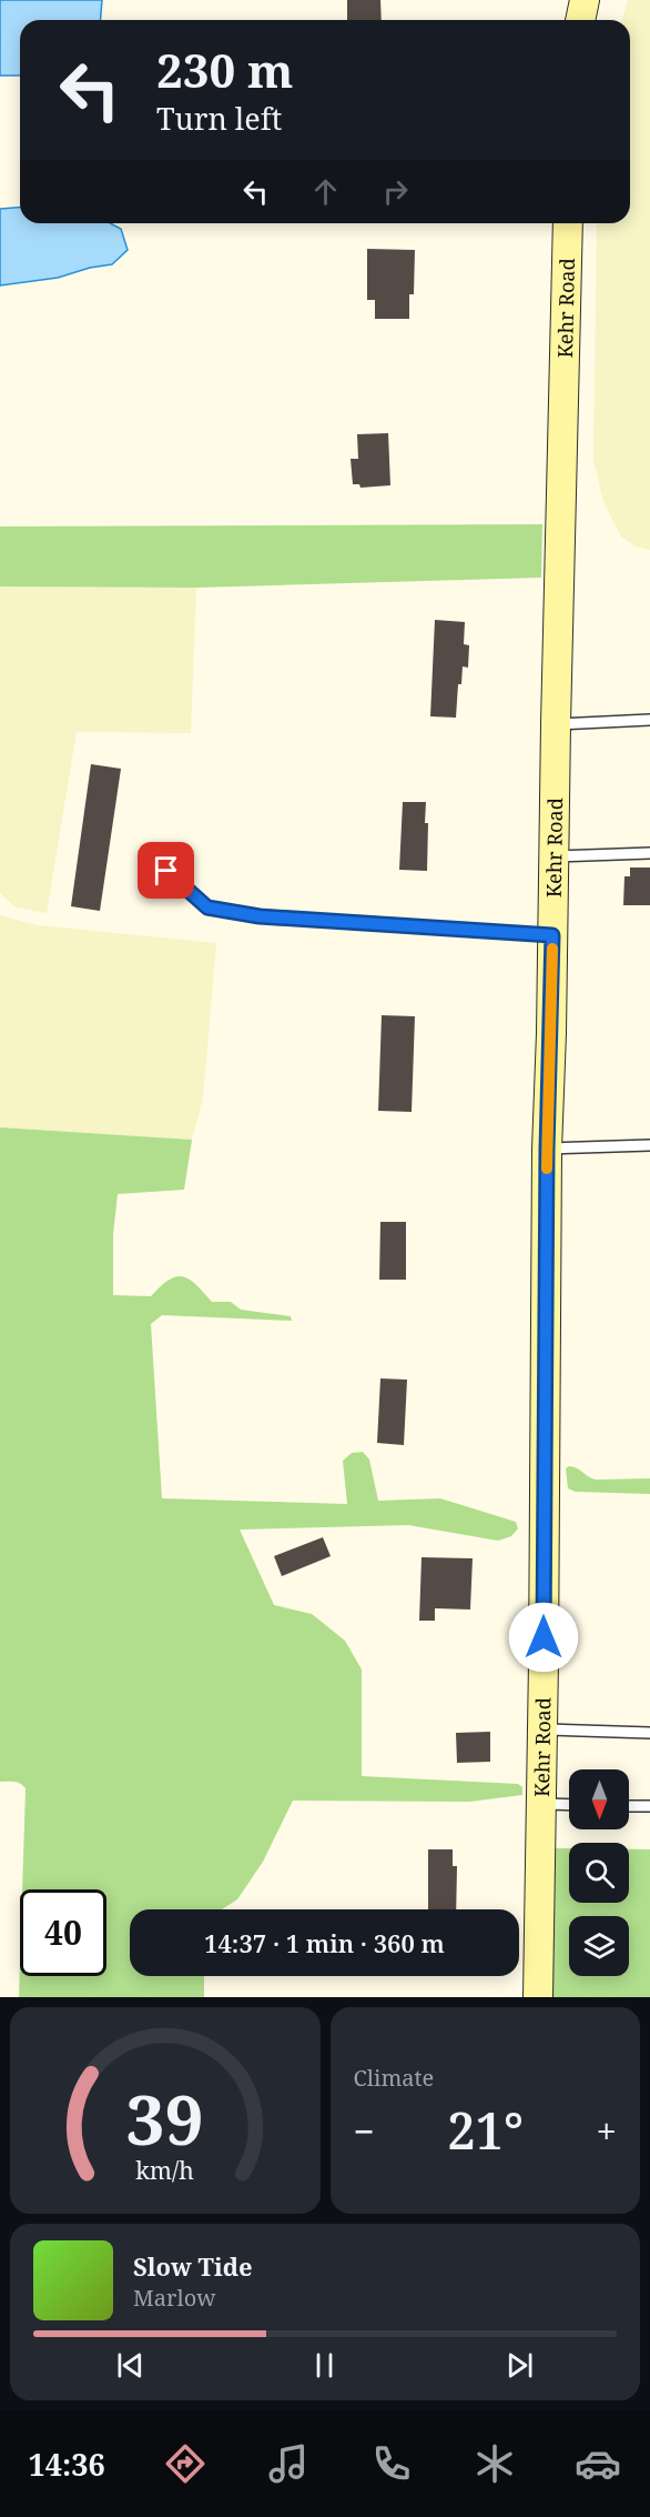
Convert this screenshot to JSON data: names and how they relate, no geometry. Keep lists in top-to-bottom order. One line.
{"streets":{"street":["Kehr Road"]},"north":"bottom","page":{"turn":["230 m","Turn left"],"limit":"40","trip":"14:37 · 1 min · 360 m","tile":"Climate","heat":["−","21°","+"],"song":["Slow Tide","Marlow"],"tabs":"14:36","gauge":["39","km/h"]}}
